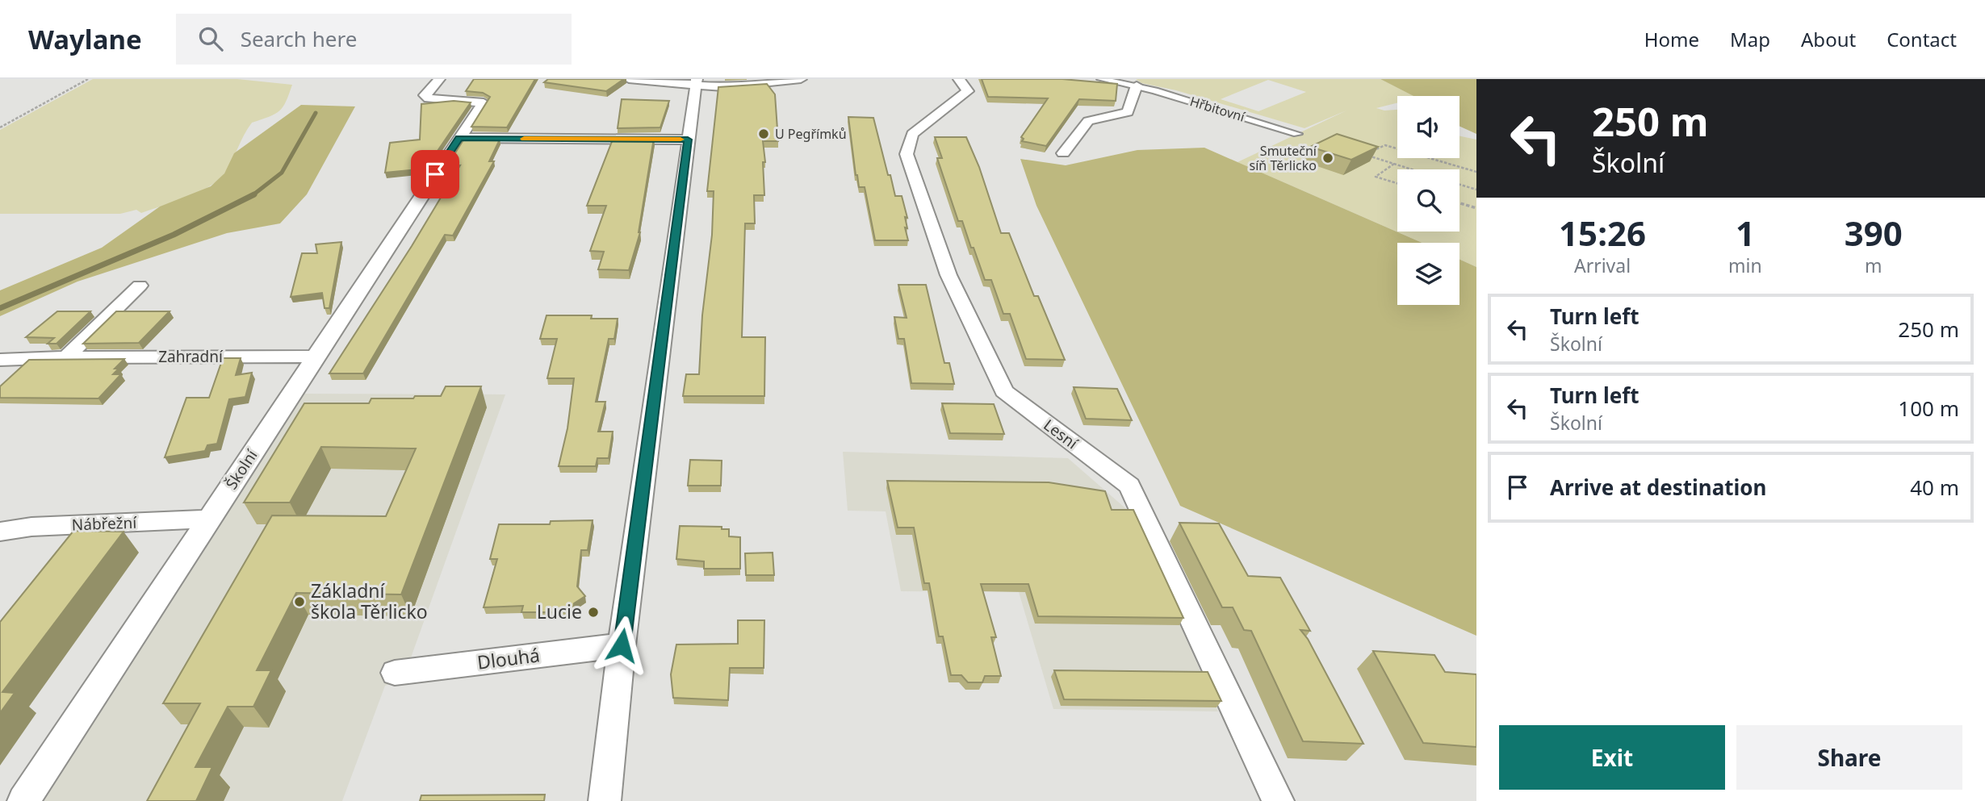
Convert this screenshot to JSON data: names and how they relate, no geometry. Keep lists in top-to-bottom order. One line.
{"streets":{"street":["Hřbitovní","Zahradní","Lesní","Školní","Nábřežní","Dlouhá"]},"crossings":[["Zahradní","Školní"],["Školní","Nábřežní"]],"places":["U Pegřímků","Smuteční síň Těrlicko","Základní škola Těrlicko","Lucie"],"page":{"header":"Waylane","search":"Search here","nav":["Home","Map","About","Contact"],"turn":["250 m","Školní"],"eta":["15:26","Arrival","1","min","390","m"],"list":[{"name":"Turn left","note":"Školní","value":"250 m"},{"name":"Turn left","note":"Školní","value":"100 m"},{"name":"Arrive at destination","value":"40 m"}],"buttons":["Exit","Share"]}}
